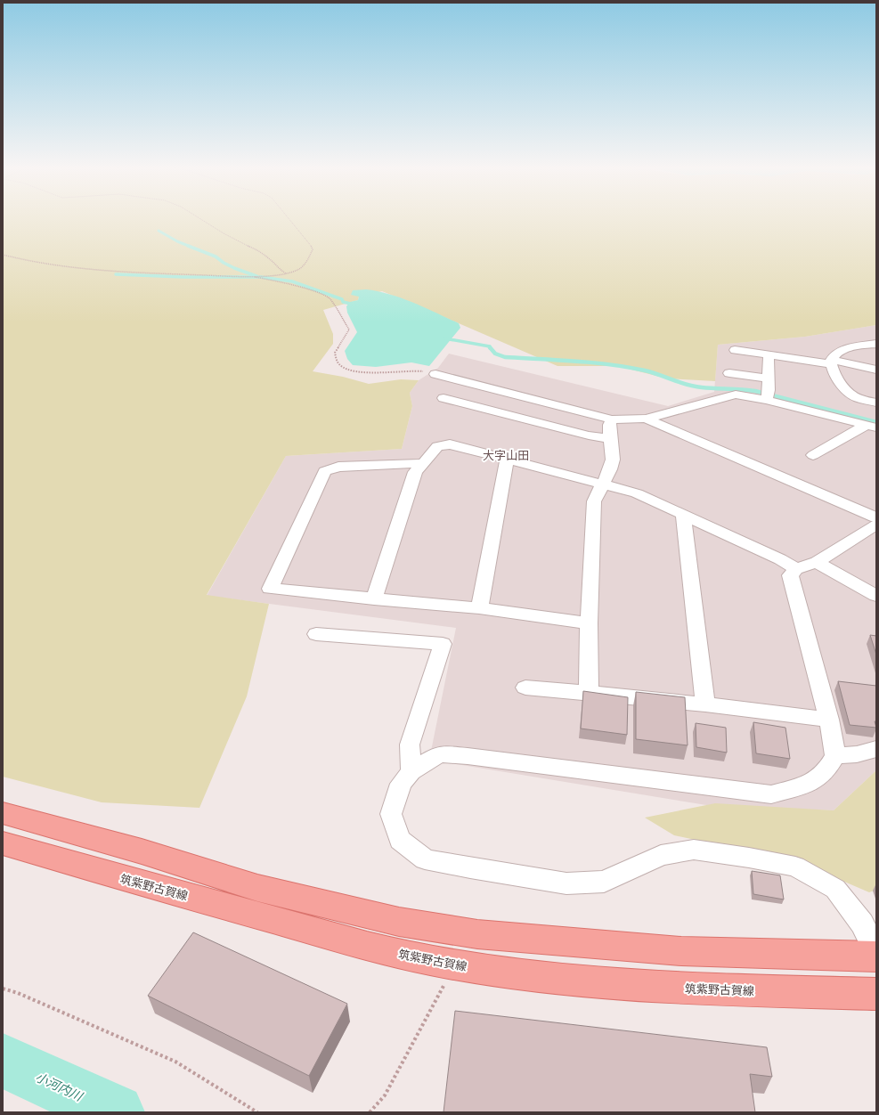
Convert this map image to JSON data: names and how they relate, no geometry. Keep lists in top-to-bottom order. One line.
{"streets":{"main road":["筑紫野古賀線"]},"districts":["大字山田"],"water":["小河内川"]}
